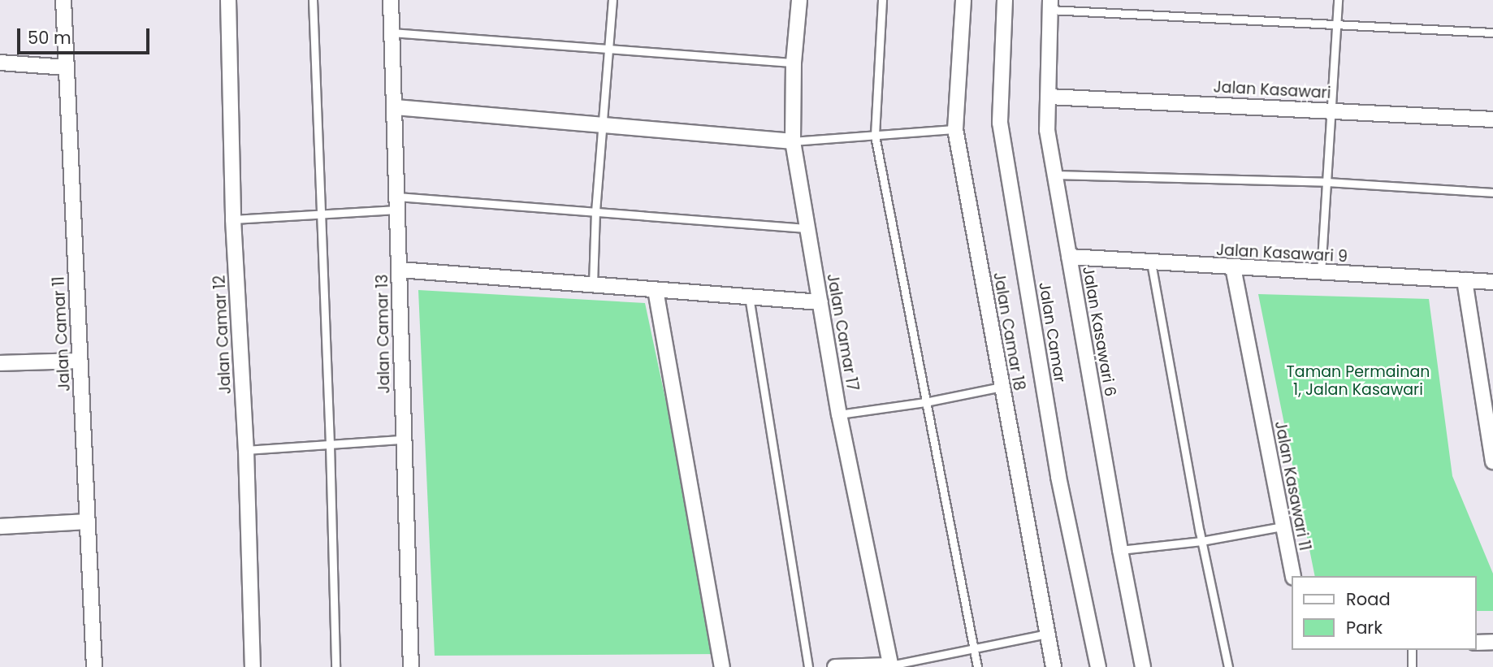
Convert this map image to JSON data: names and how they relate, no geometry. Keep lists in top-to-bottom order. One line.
{"streets":{"street":["Jalan Kasawari","Jalan Kasawari 9","Jalan Camar 18","Jalan Kasawari 6","Jalan Camar 17","Jalan Camar","Jalan Camar 11","Jalan Camar 13","Jalan Camar 12","Jalan Kasawari 11"]},"crossings":[["Jalan Kasawari","Jalan Kasawari 6"],["Jalan Kasawari 9","Jalan Kasawari 6"],["Jalan Kasawari 9","Jalan Kasawari 11"]],"parks":["Taman Permainan 1, Jalan Kasawari"],"legend":["Road","Park"],"scale_bar":"50 m"}
